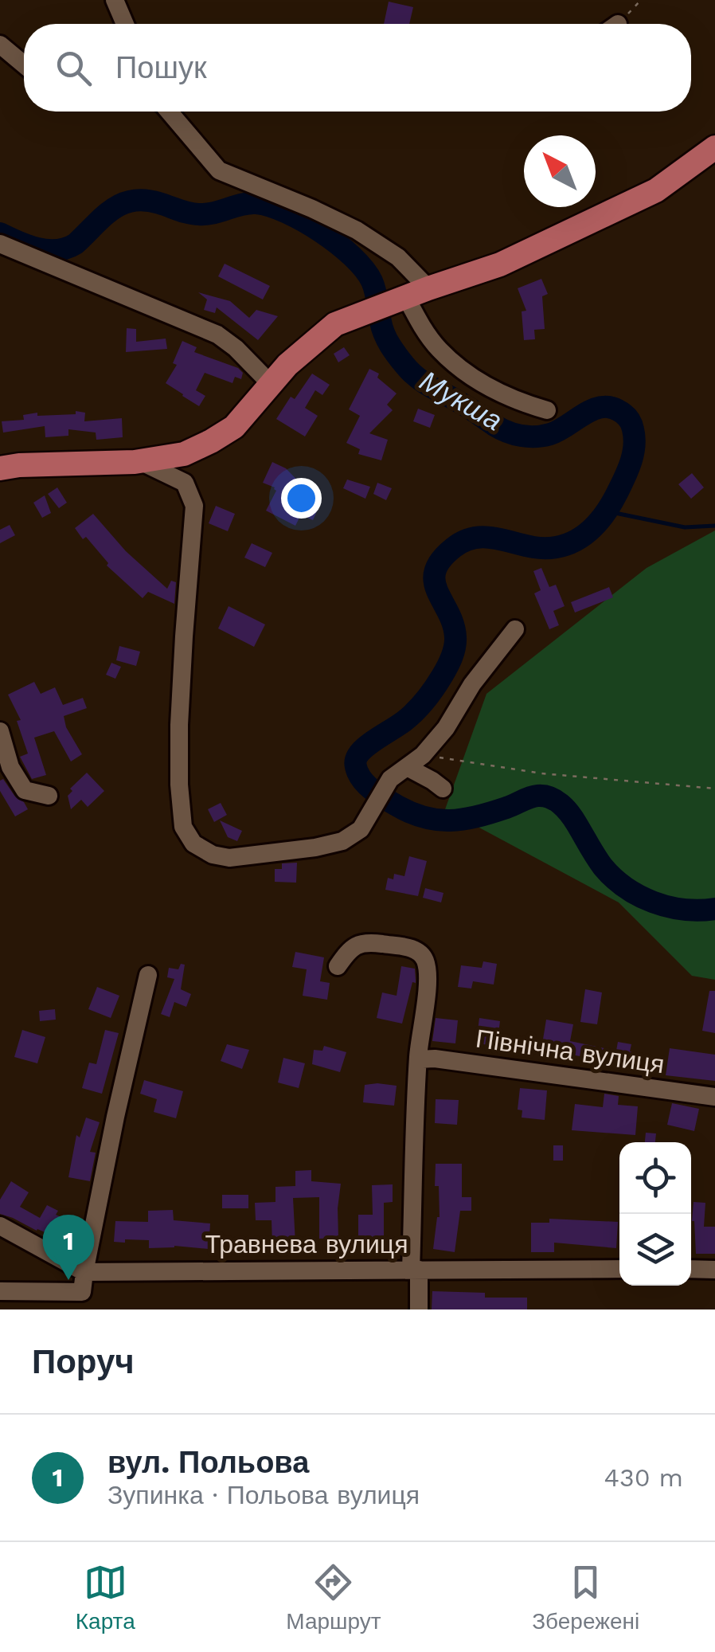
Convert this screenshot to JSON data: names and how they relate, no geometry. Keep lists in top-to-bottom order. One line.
{"streets":{"street":["Північна вулиця","Травнева вулиця"]},"water":["Мукша"],"north":"top left","page":{"search":"Пошук","pins":"1","heading":"Поруч","list":[{"mark":"1","name":"вул. Польова","note":"Зупинка · Польова вулиця","value":"430 m"}],"nav":["Карта","Маршрут","Збережені"]}}
